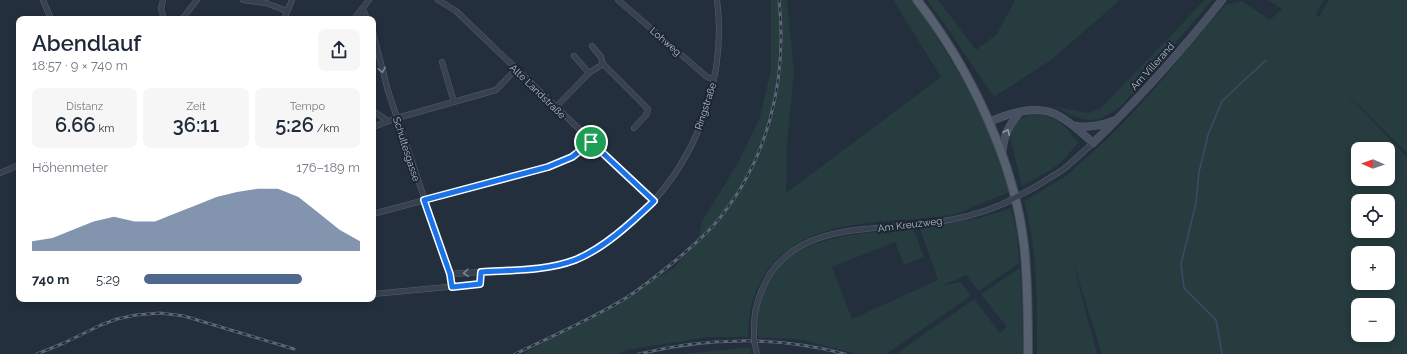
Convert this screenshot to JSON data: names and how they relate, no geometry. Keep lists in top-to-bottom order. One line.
{"streets":{"main road":["Am Villerand"],"street":["Lohweg","Alte Landstraße","Ringstraße","Schultesgasse","Am Kreuzweg"]},"crossings":[["Lohweg","Ringstraße"],["Am Villerand","Am Kreuzweg"],["Alte Landstraße","Ringstraße"],["Ringstraße","Schultesgasse"]],"north":"left","page":{"heading":["Abendlauf","18:57 · 9 × 740 m"],"stats":[["Distanz","6.66 km"],["Zeit","36:11"],["Tempo","5:26 /km"]],"map_buttons":["+","−"],"chart":["Höhenmeter","176–189 m"],"list":[{"name":"740 m","note":"5:29"}]}}
